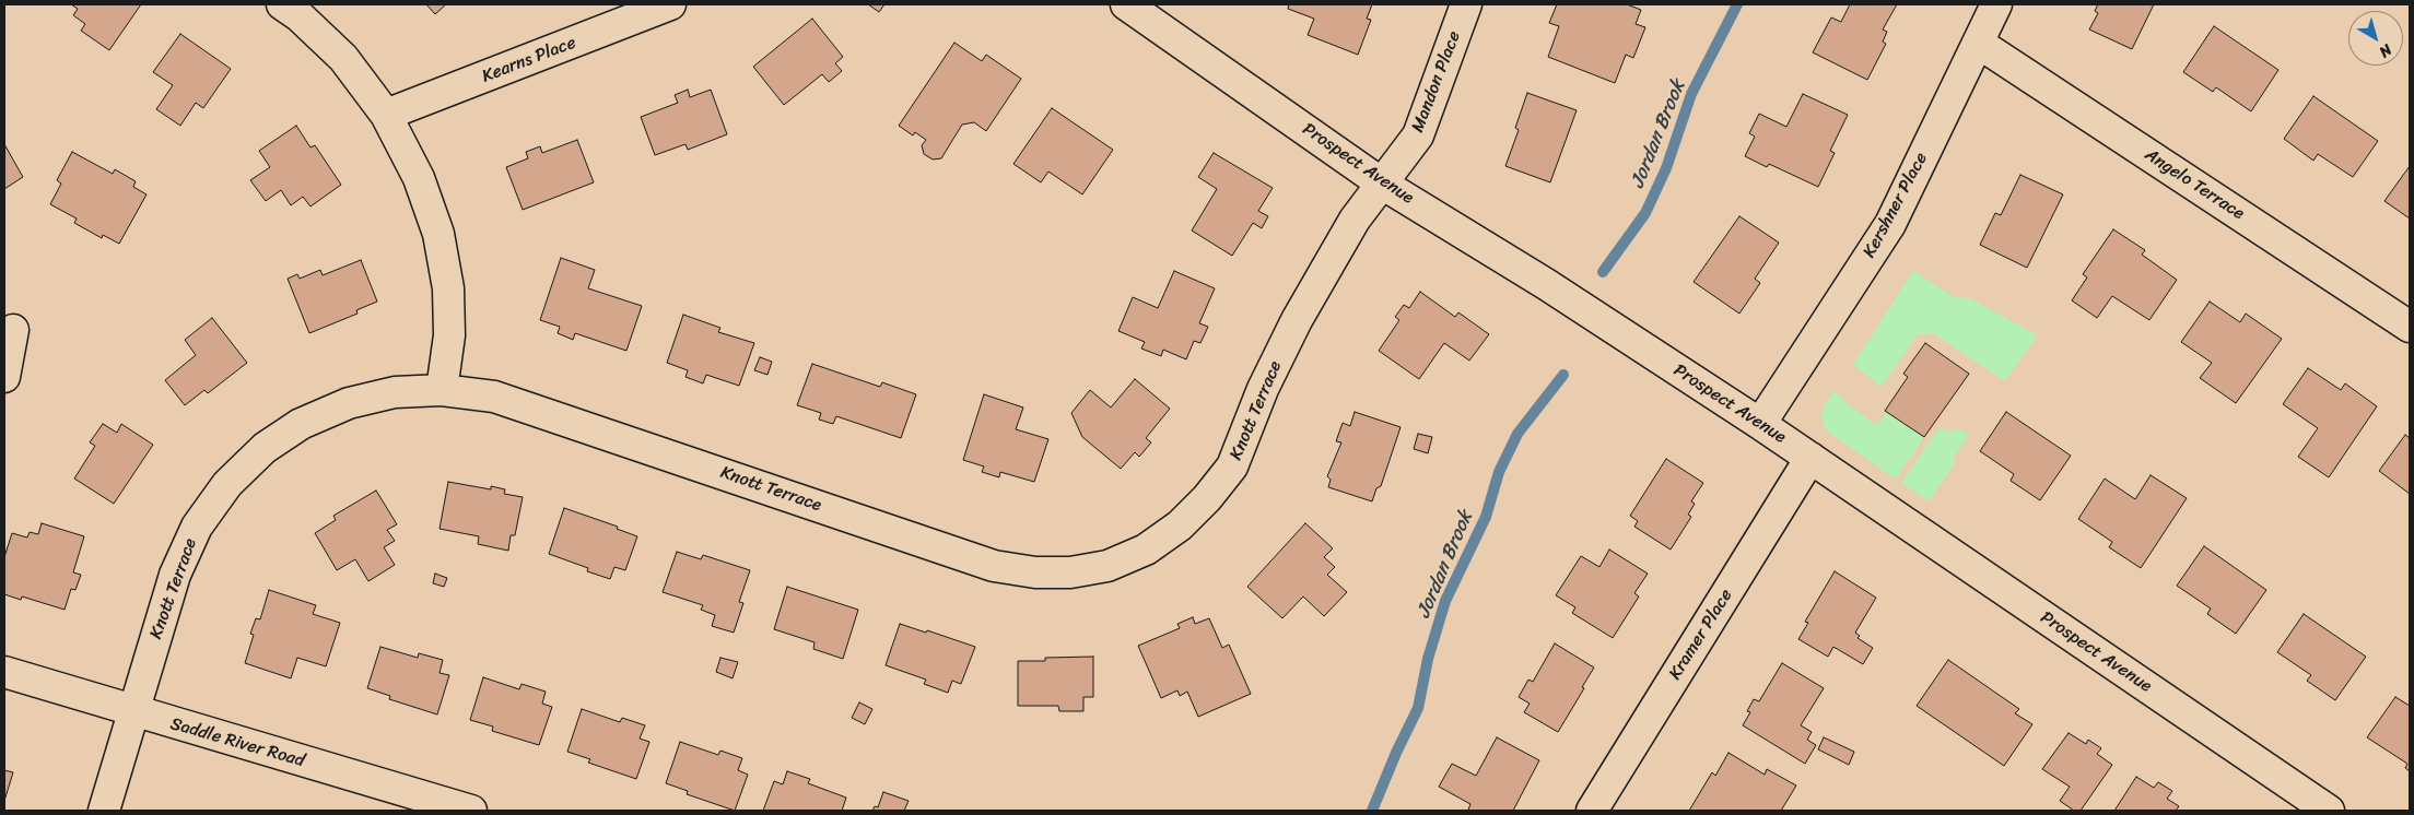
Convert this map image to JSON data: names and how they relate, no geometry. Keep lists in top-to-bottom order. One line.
{"streets":{"street":["Kearns Place","Mandon Place","Prospect Avenue","Angelo Terrace","Kershner Place","Knott Terrace","Kramer Place","Saddle River Road"]},"crossings":[["Mandon Place","Prospect Avenue"],["Mandon Place","Knott Terrace"],["Prospect Avenue","Kershner Place"],["Prospect Avenue","Knott Terrace"],["Prospect Avenue","Kramer Place"],["Angelo Terrace","Kershner Place"],["Knott Terrace","Saddle River Road"]],"water":["Jordan Brook"],"north":"bottom right"}
